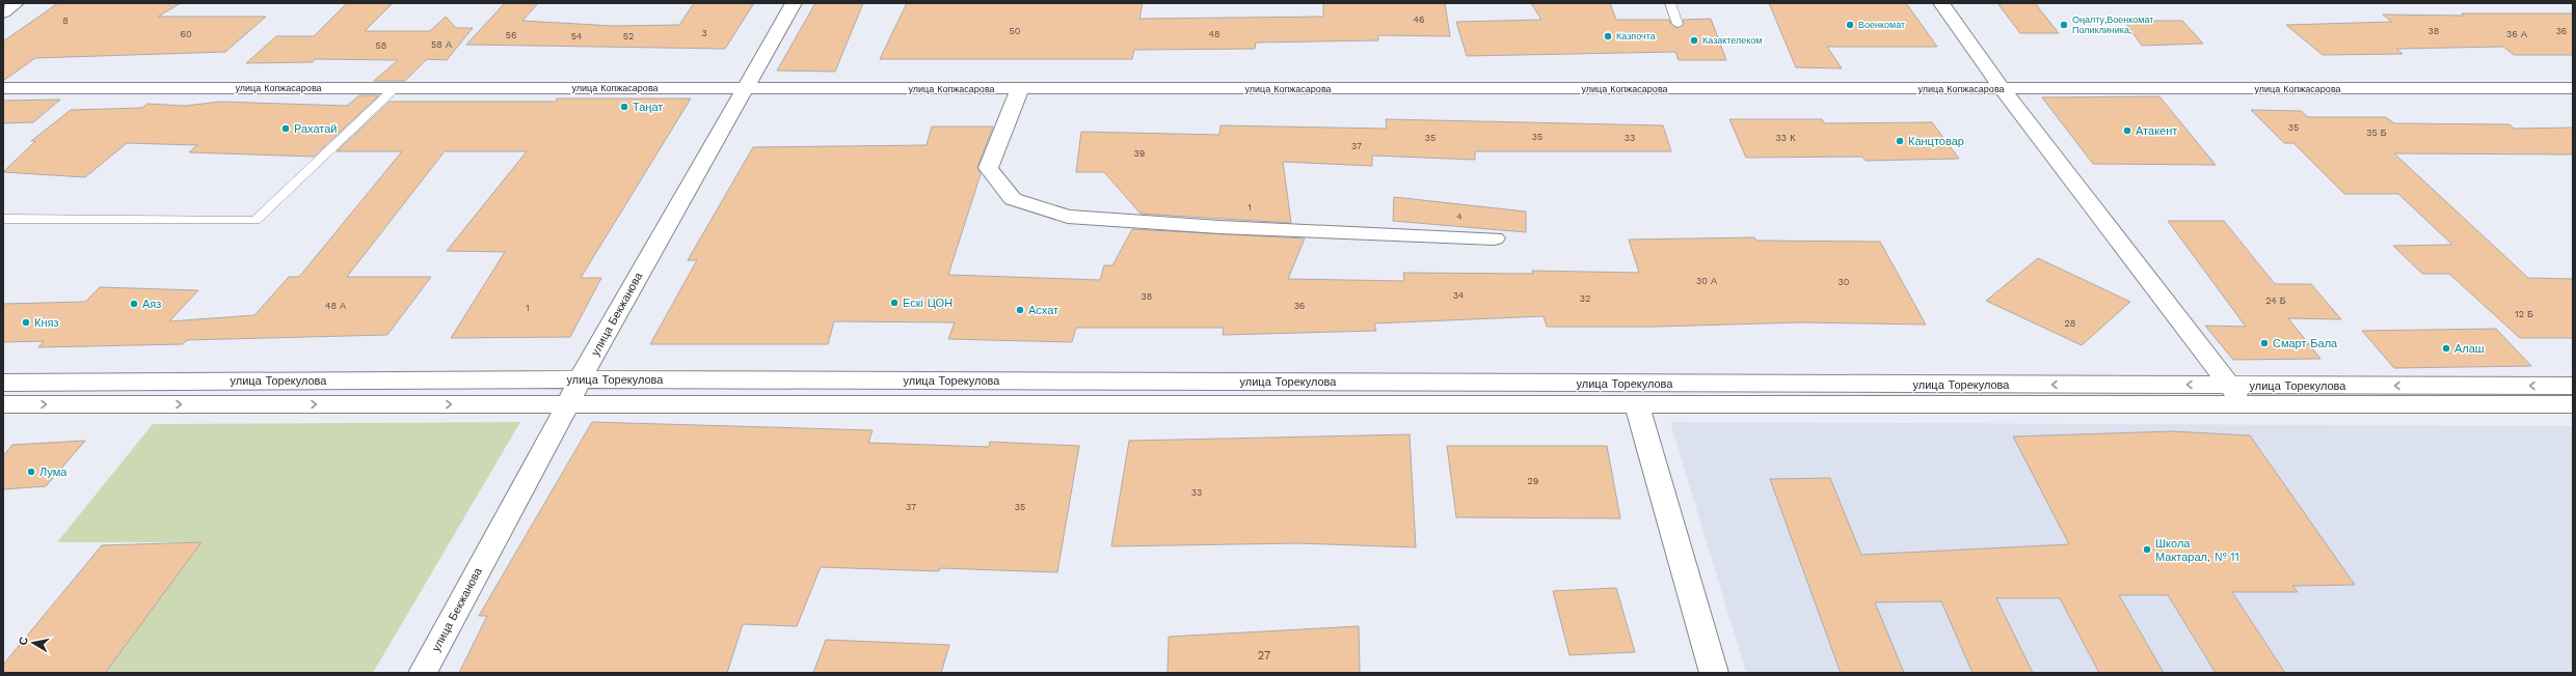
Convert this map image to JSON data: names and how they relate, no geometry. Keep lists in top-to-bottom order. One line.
{"streets":{"street":["улица Копжасарова","улица Бекжанова","улица Торекулова"]},"crossings":[["улица Копжасарова","улица Бекжанова"],["улица Бекжанова","улица Торекулова"]],"places":["Военкомат","Оңалту,Военкомат Поликлиника,","Казпочта","Казактелеком","Таңат","Рахатай","Атакент","Канцтовар","Ескі ЦОН","Аяз","Асхат","Княз","Смарт Бала","Алаш","Лума","Школа Мактарал, № 11"],"house_numbers":["46","8","50","38","36","3","60","48","36 А","56","54","52","58 А","58","35","35 Б","35","35","33","33 К","37","39","1","4","30 А","30","34","38","32","24 Б","48 А","36","1","12 Б","28","29","33","37","35","27"],"north":"left"}
